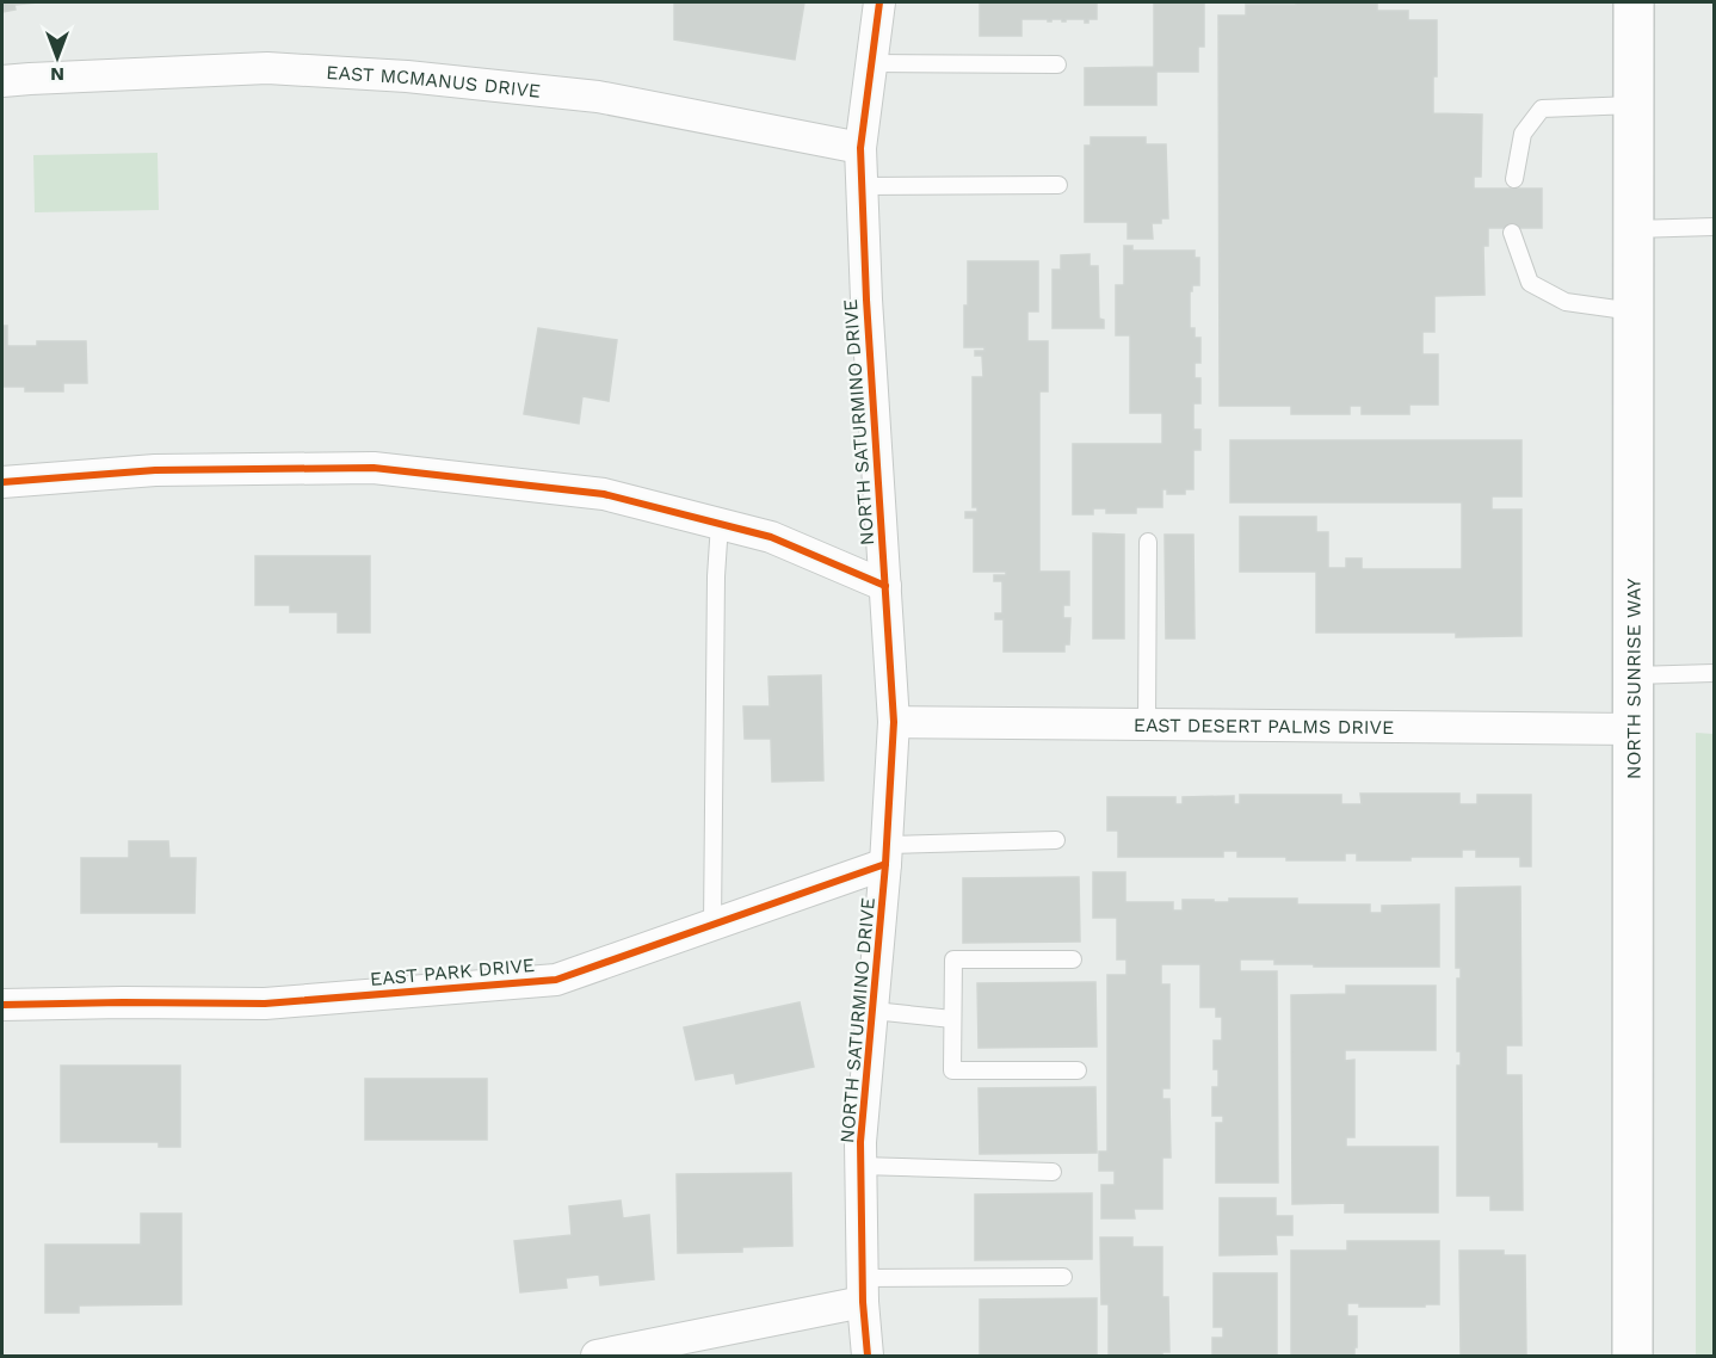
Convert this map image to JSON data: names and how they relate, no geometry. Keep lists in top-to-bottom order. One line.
{"streets":{"main road":["NORTH SUNRISE WAY"],"street":["EAST MCMANUS DRIVE","NORTH SATURMINO DRIVE","EAST DESERT PALMS DRIVE","EAST PARK DRIVE"]},"crossings":[["EAST MCMANUS DRIVE","NORTH SATURMINO DRIVE"],["NORTH SATURMINO DRIVE","EAST DESERT PALMS DRIVE"],["NORTH SATURMINO DRIVE","EAST PARK DRIVE"],["NORTH SUNRISE WAY","EAST DESERT PALMS DRIVE"]],"north":"bottom"}
